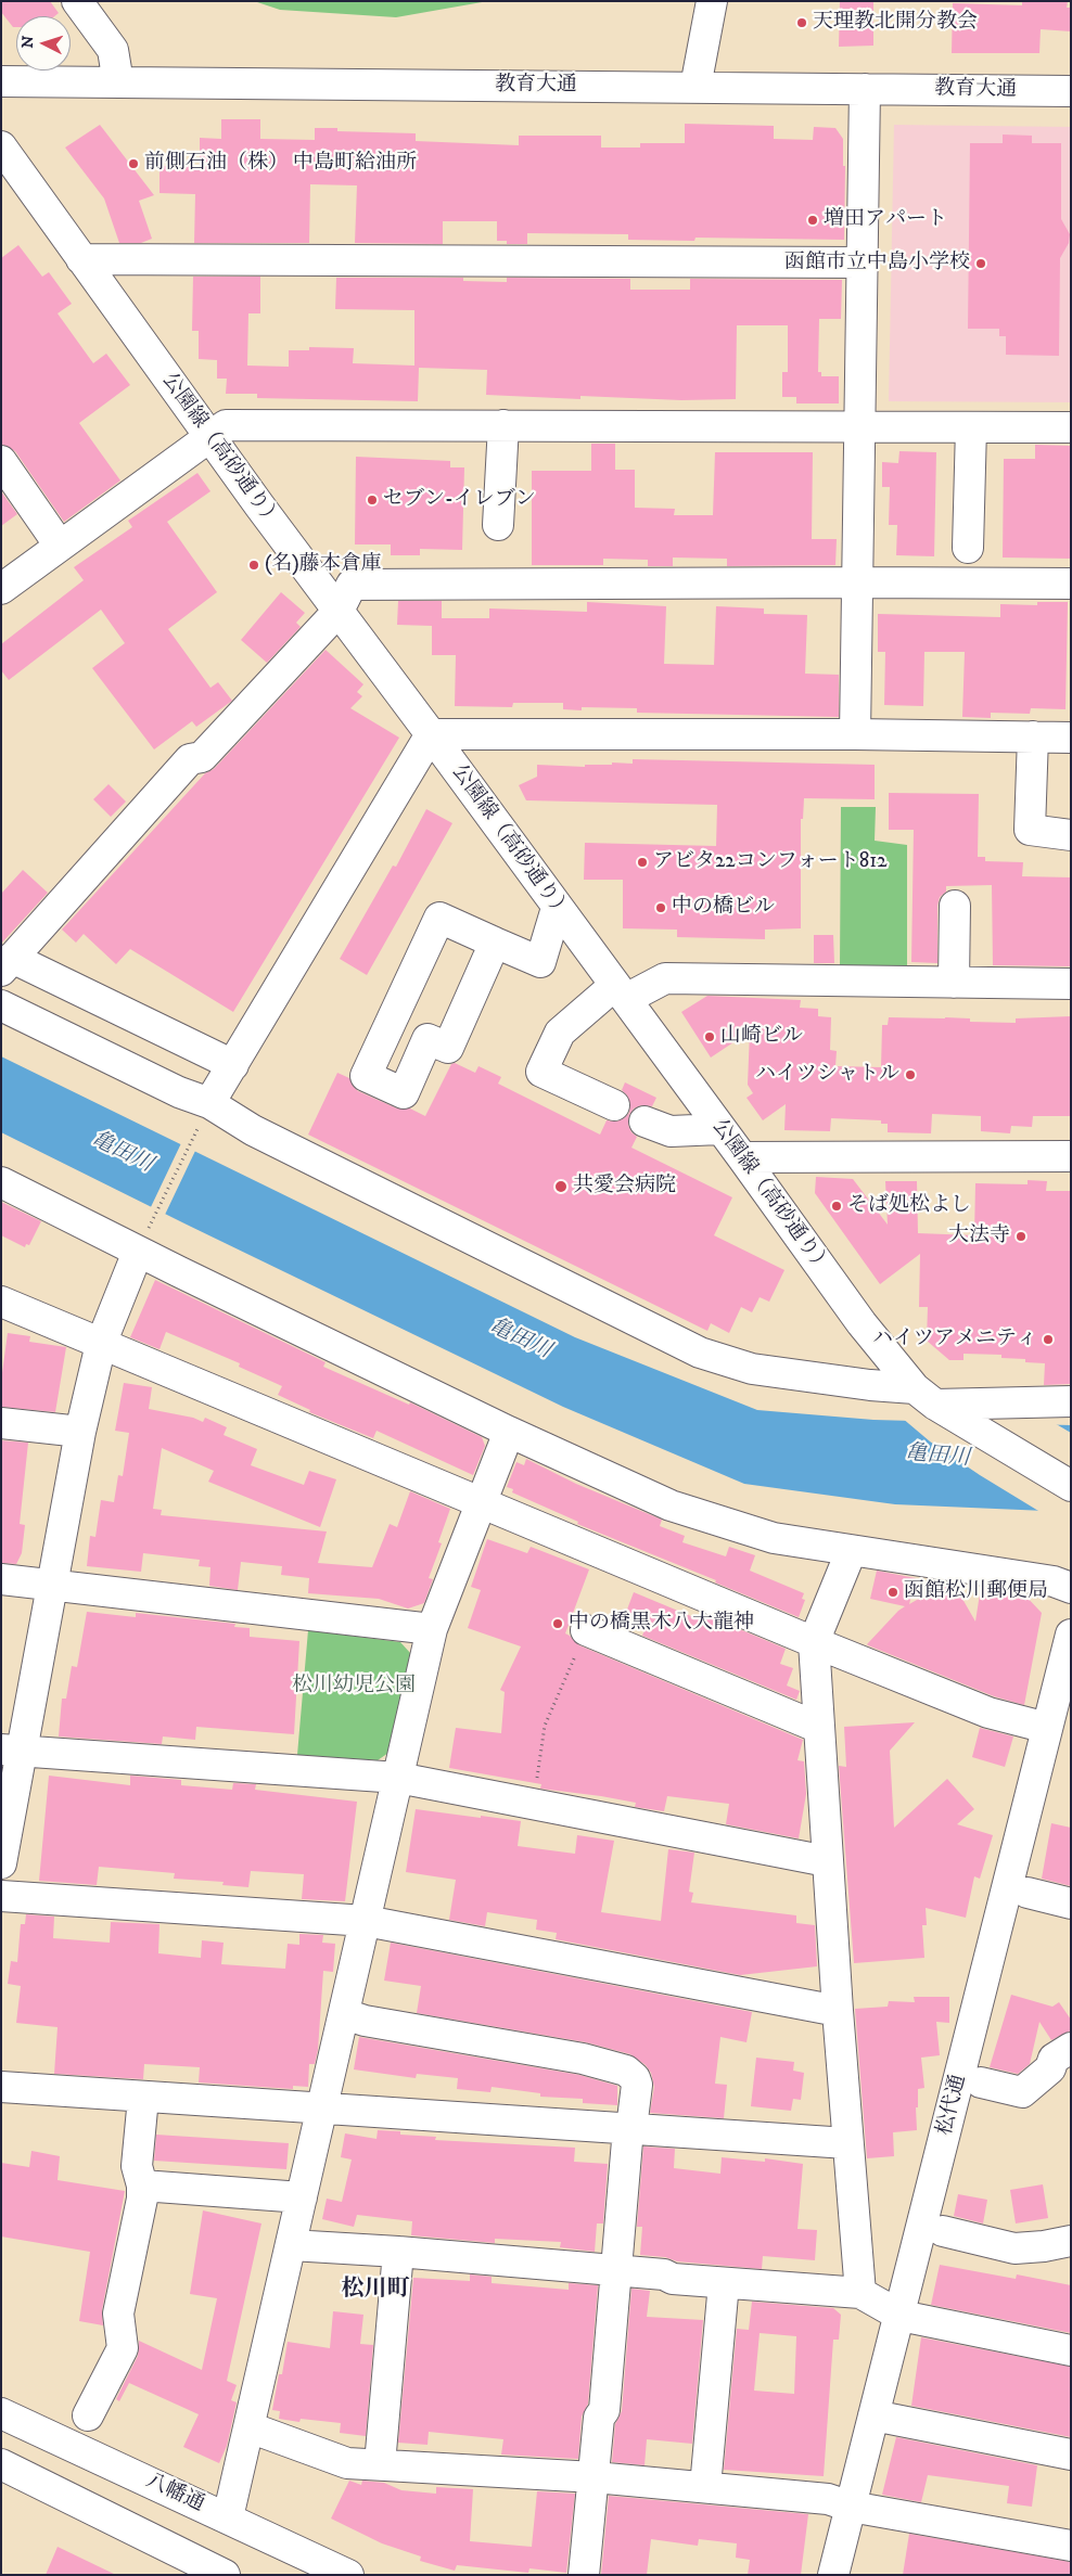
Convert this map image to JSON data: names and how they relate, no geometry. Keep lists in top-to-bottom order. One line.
{"streets":{"street":["教育大通","公園線（高砂通り）","松代通","八幡通"]},"districts":["松川町"],"water":["亀田川"],"parks":["松川幼児公園"],"places":["天理教北開分教会","前側石油（株） 中島町給油所","増田アパート","函館市立中島小学校","セブン-イレブン","(名)藤本倉庫","アビタ22コンフォート812","中の橋ビル","山崎ビル","ハイツシャトル","共愛会病院","そば処松よし","大法寺","ハイツアメニティ","函館松川郵便局","中の橋黒木八大龍神"],"north":"left"}
